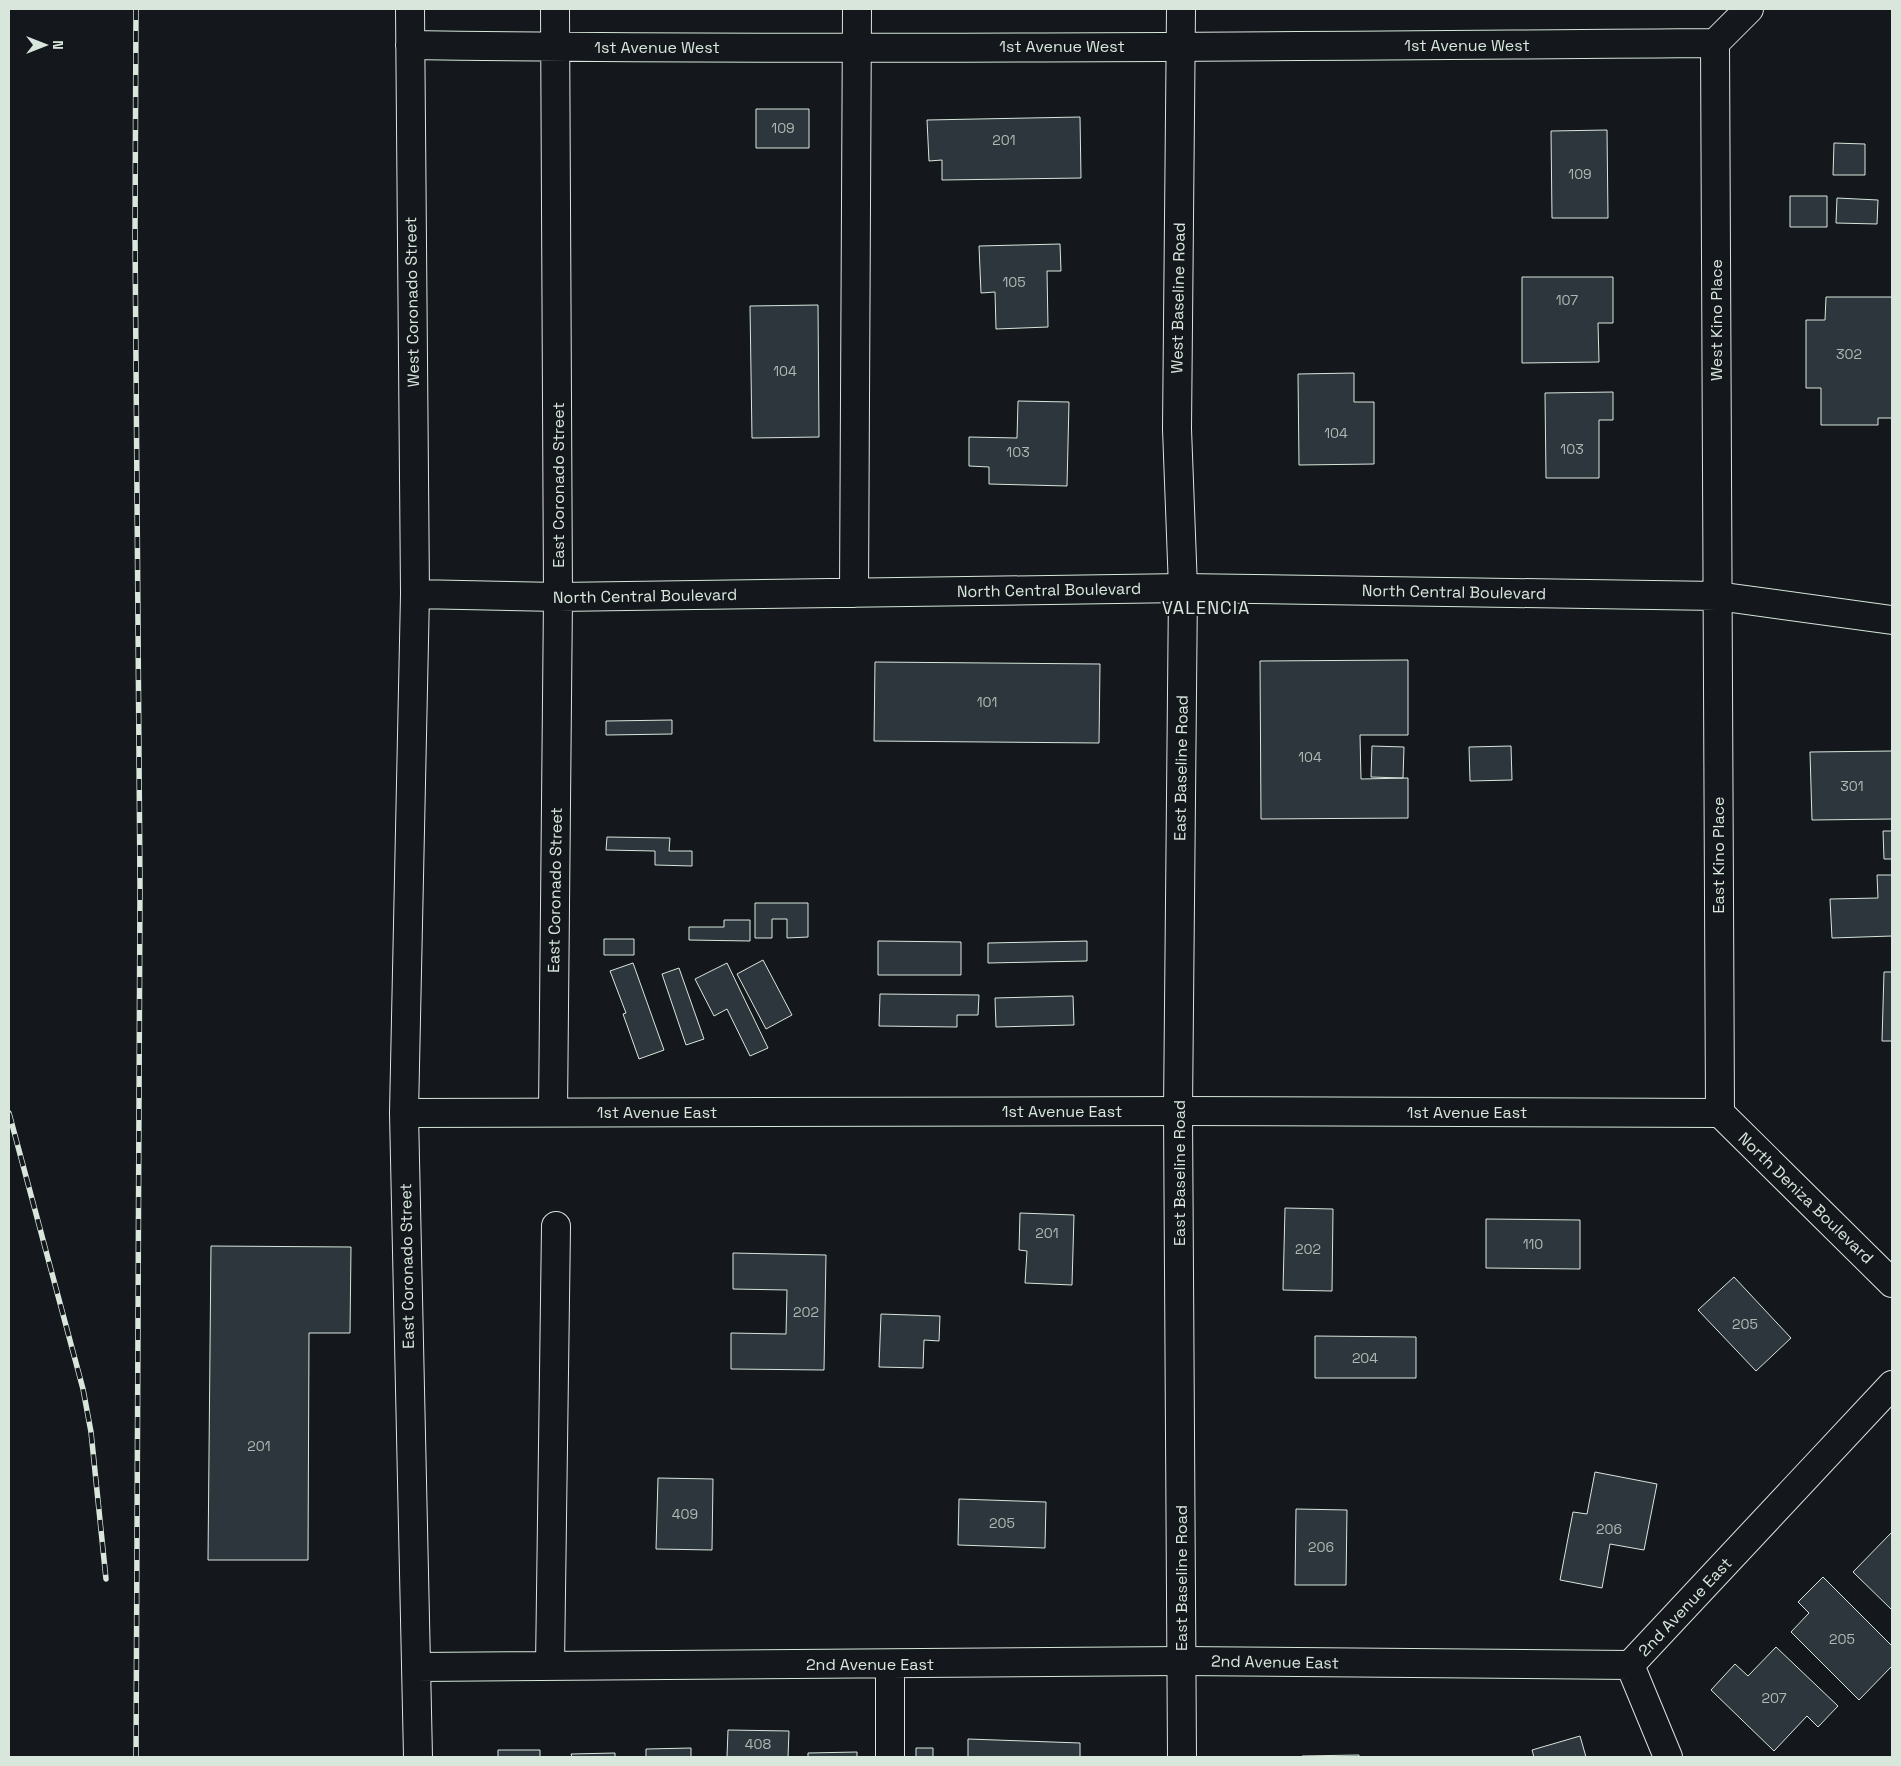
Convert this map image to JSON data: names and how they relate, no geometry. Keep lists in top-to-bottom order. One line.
{"streets":{"street":["1st Avenue West","West Baseline Road","West Coronado Street","West Kino Place","East Coronado Street","North Central Boulevard","East Baseline Road","East Kino Place","1st Avenue East","North Deniza Boulevard","2nd Avenue East"]},"crossings":[["1st Avenue West","West Baseline Road"],["1st Avenue West","West Coronado Street"],["1st Avenue West","West Kino Place"],["1st Avenue West","East Coronado Street"],["West Baseline Road","North Central Boulevard"],["West Baseline Road","East Baseline Road"],["West Coronado Street","East Coronado Street"],["West Coronado Street","North Central Boulevard"],["West Kino Place","North Central Boulevard"],["West Kino Place","East Kino Place"],["East Coronado Street","North Central Boulevard"],["East Coronado Street","1st Avenue East"],["East Coronado Street","2nd Avenue East"],["North Central Boulevard","East Baseline Road"],["North Central Boulevard","East Kino Place"],["East Baseline Road","1st Avenue East"],["East Baseline Road","2nd Avenue East"],["East Kino Place","1st Avenue East"],["East Kino Place","North Deniza Boulevard"],["1st Avenue East","North Deniza Boulevard"]],"districts":["VALENCIA"],"house_numbers":["109","201","109","105","107","302","104","104","103","103","101","104","301","201","110","202","202","205","204","201","409","205","206","206","205","207","408"],"north":"right"}
